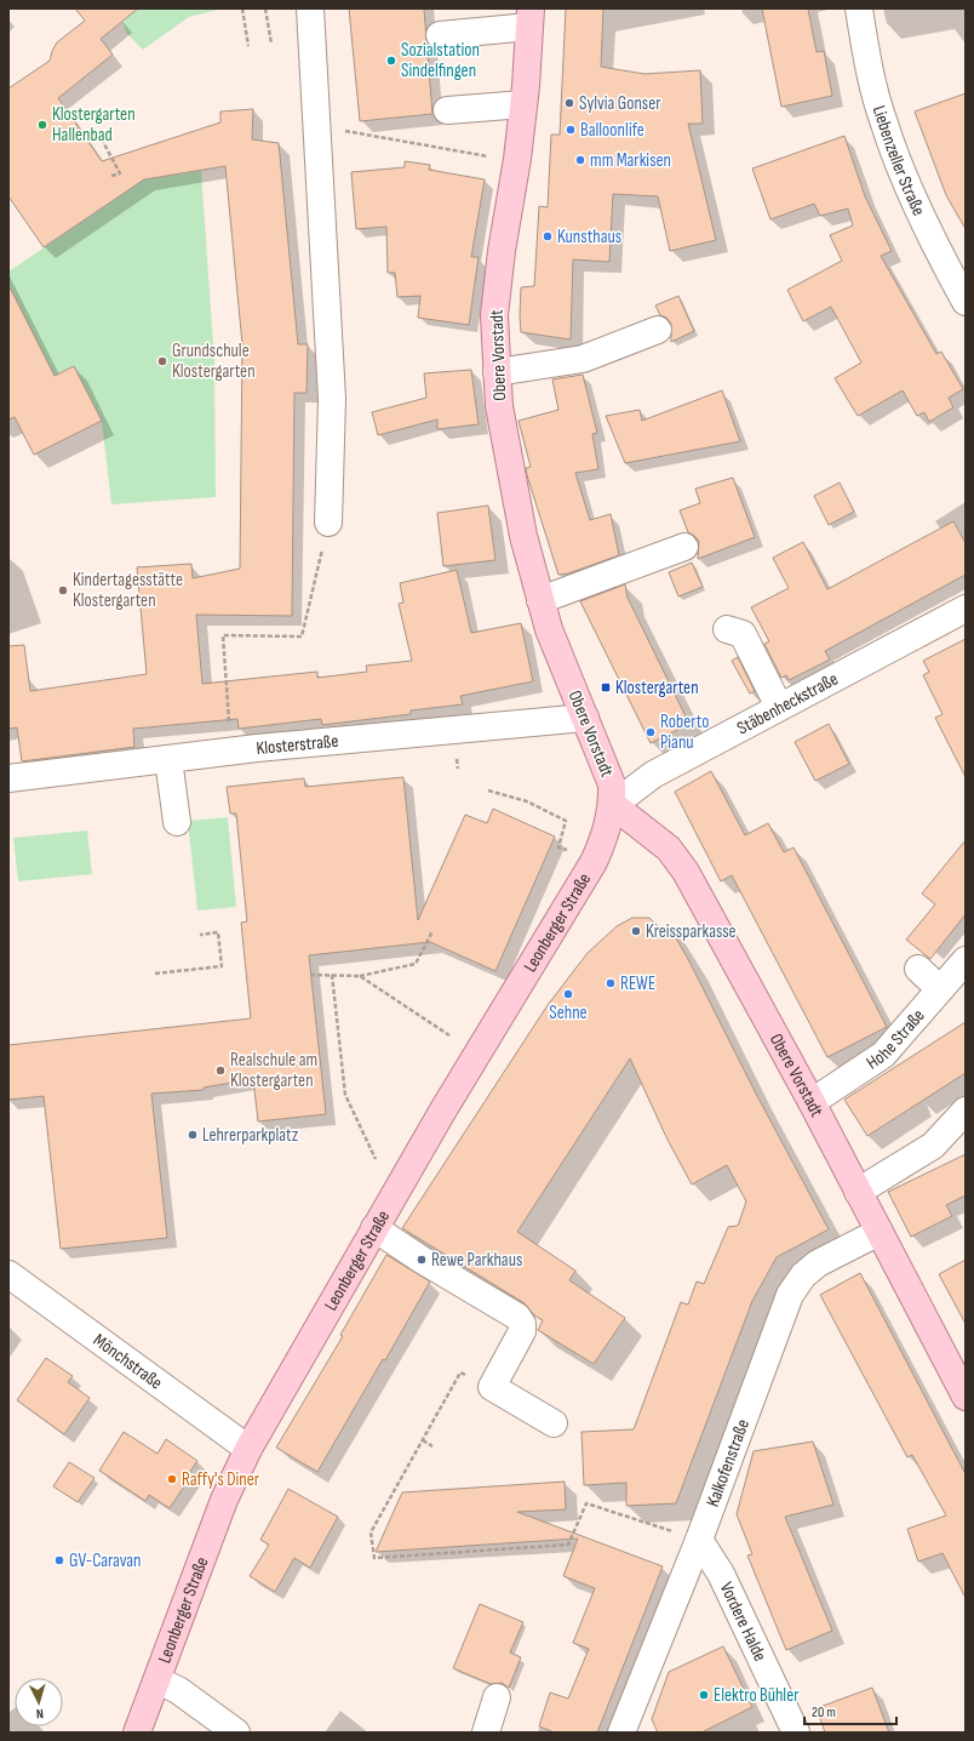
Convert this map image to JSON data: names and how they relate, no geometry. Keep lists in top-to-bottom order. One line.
{"streets":{"main road":["Obere Vorstadt","Leonberger Straße"],"street":["Liebenzeller Straße","Stäbenheckstraße","Klosterstraße","Hohe Straße","Mönchstraße","Kalkofenstraße","Vordere Halde"]},"crossings":[["Obere Vorstadt","Stäbenheckstraße"],["Obere Vorstadt","Klosterstraße"],["Obere Vorstadt","Leonberger Straße"],["Obere Vorstadt","Hohe Straße"],["Obere Vorstadt","Kalkofenstraße"],["Stäbenheckstraße","Leonberger Straße"],["Leonberger Straße","Mönchstraße"],["Kalkofenstraße","Vordere Halde"]],"places":{"other":["Sozialstation Sindelfingen","Sylvia Gonser","Klostergarten Hallenbad","Balloonlife","mm Markisen","Kunsthaus","Grundschule Klostergarten","Kindertagesstätte Klostergarten","Roberto Pianu","Kreissparkasse","REWE","Sehne","Realschule am Klostergarten","Lehrerparkplatz","Rewe Parkhaus","Raffy's Diner","GV-Caravan","Elektro Bühler"],"transit":["Klostergarten"]},"scale_bar":"20 m","north":"bottom"}
